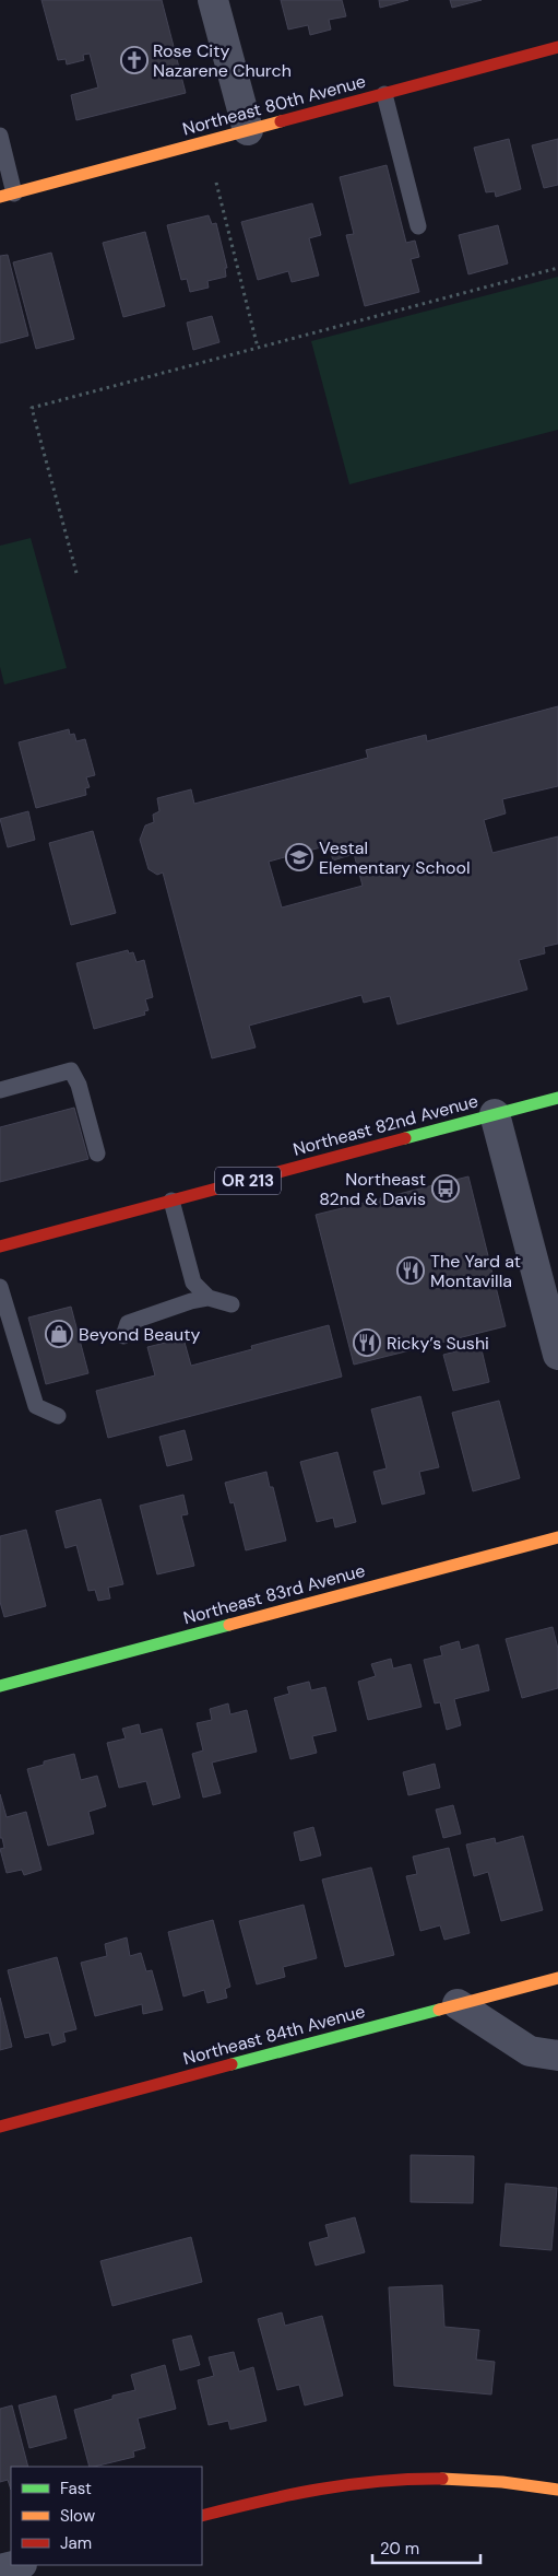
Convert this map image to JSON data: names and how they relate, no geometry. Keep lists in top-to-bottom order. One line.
{"streets":{"street":["Northeast 80th Avenue","Northeast 82nd Avenue","OR 213","Northeast 83rd Avenue","Northeast 84th Avenue"]},"places":{"church":["Rose City Nazarene Church"],"school or university":["Vestal Elementary School"],"bus stop":["Northeast 82nd & Davis"],"restaurant":["The Yard at Montavilla","Ricky’s Sushi"],"shop":["Beyond Beauty"]},"legend":["Fast","Slow","Jam"],"scale_bar":"20 m"}
